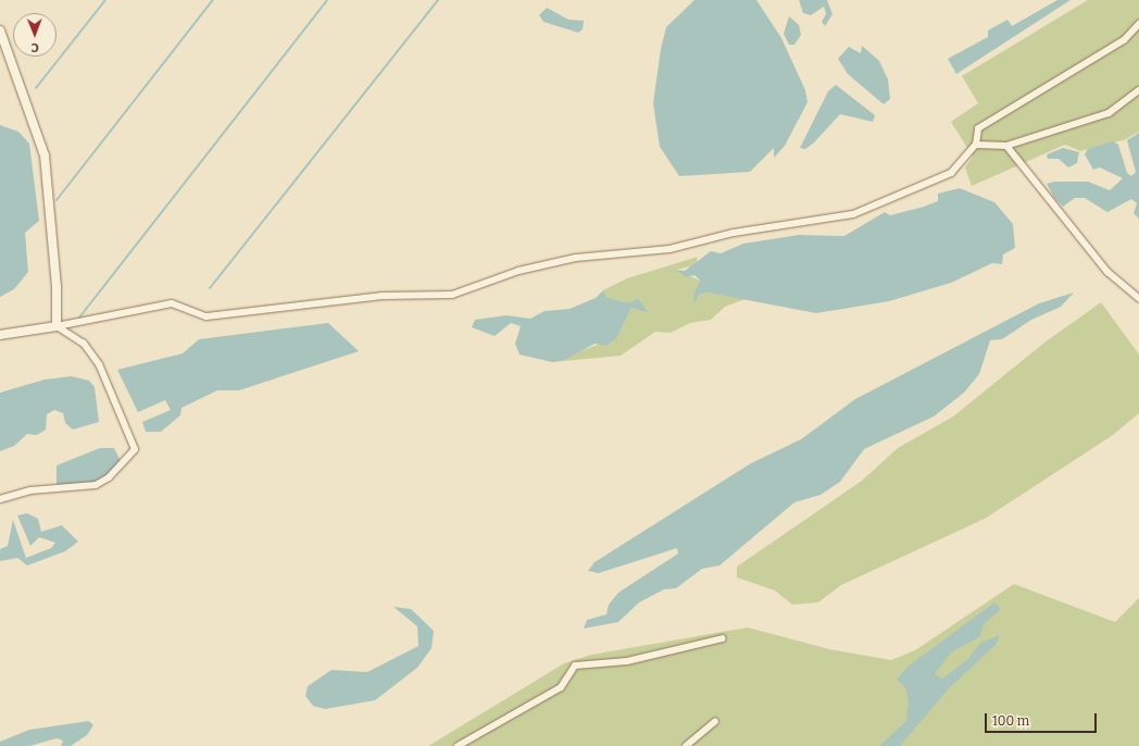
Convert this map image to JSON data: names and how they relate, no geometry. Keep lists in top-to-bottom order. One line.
{"scale_bar":"100 m","north":"bottom"}
